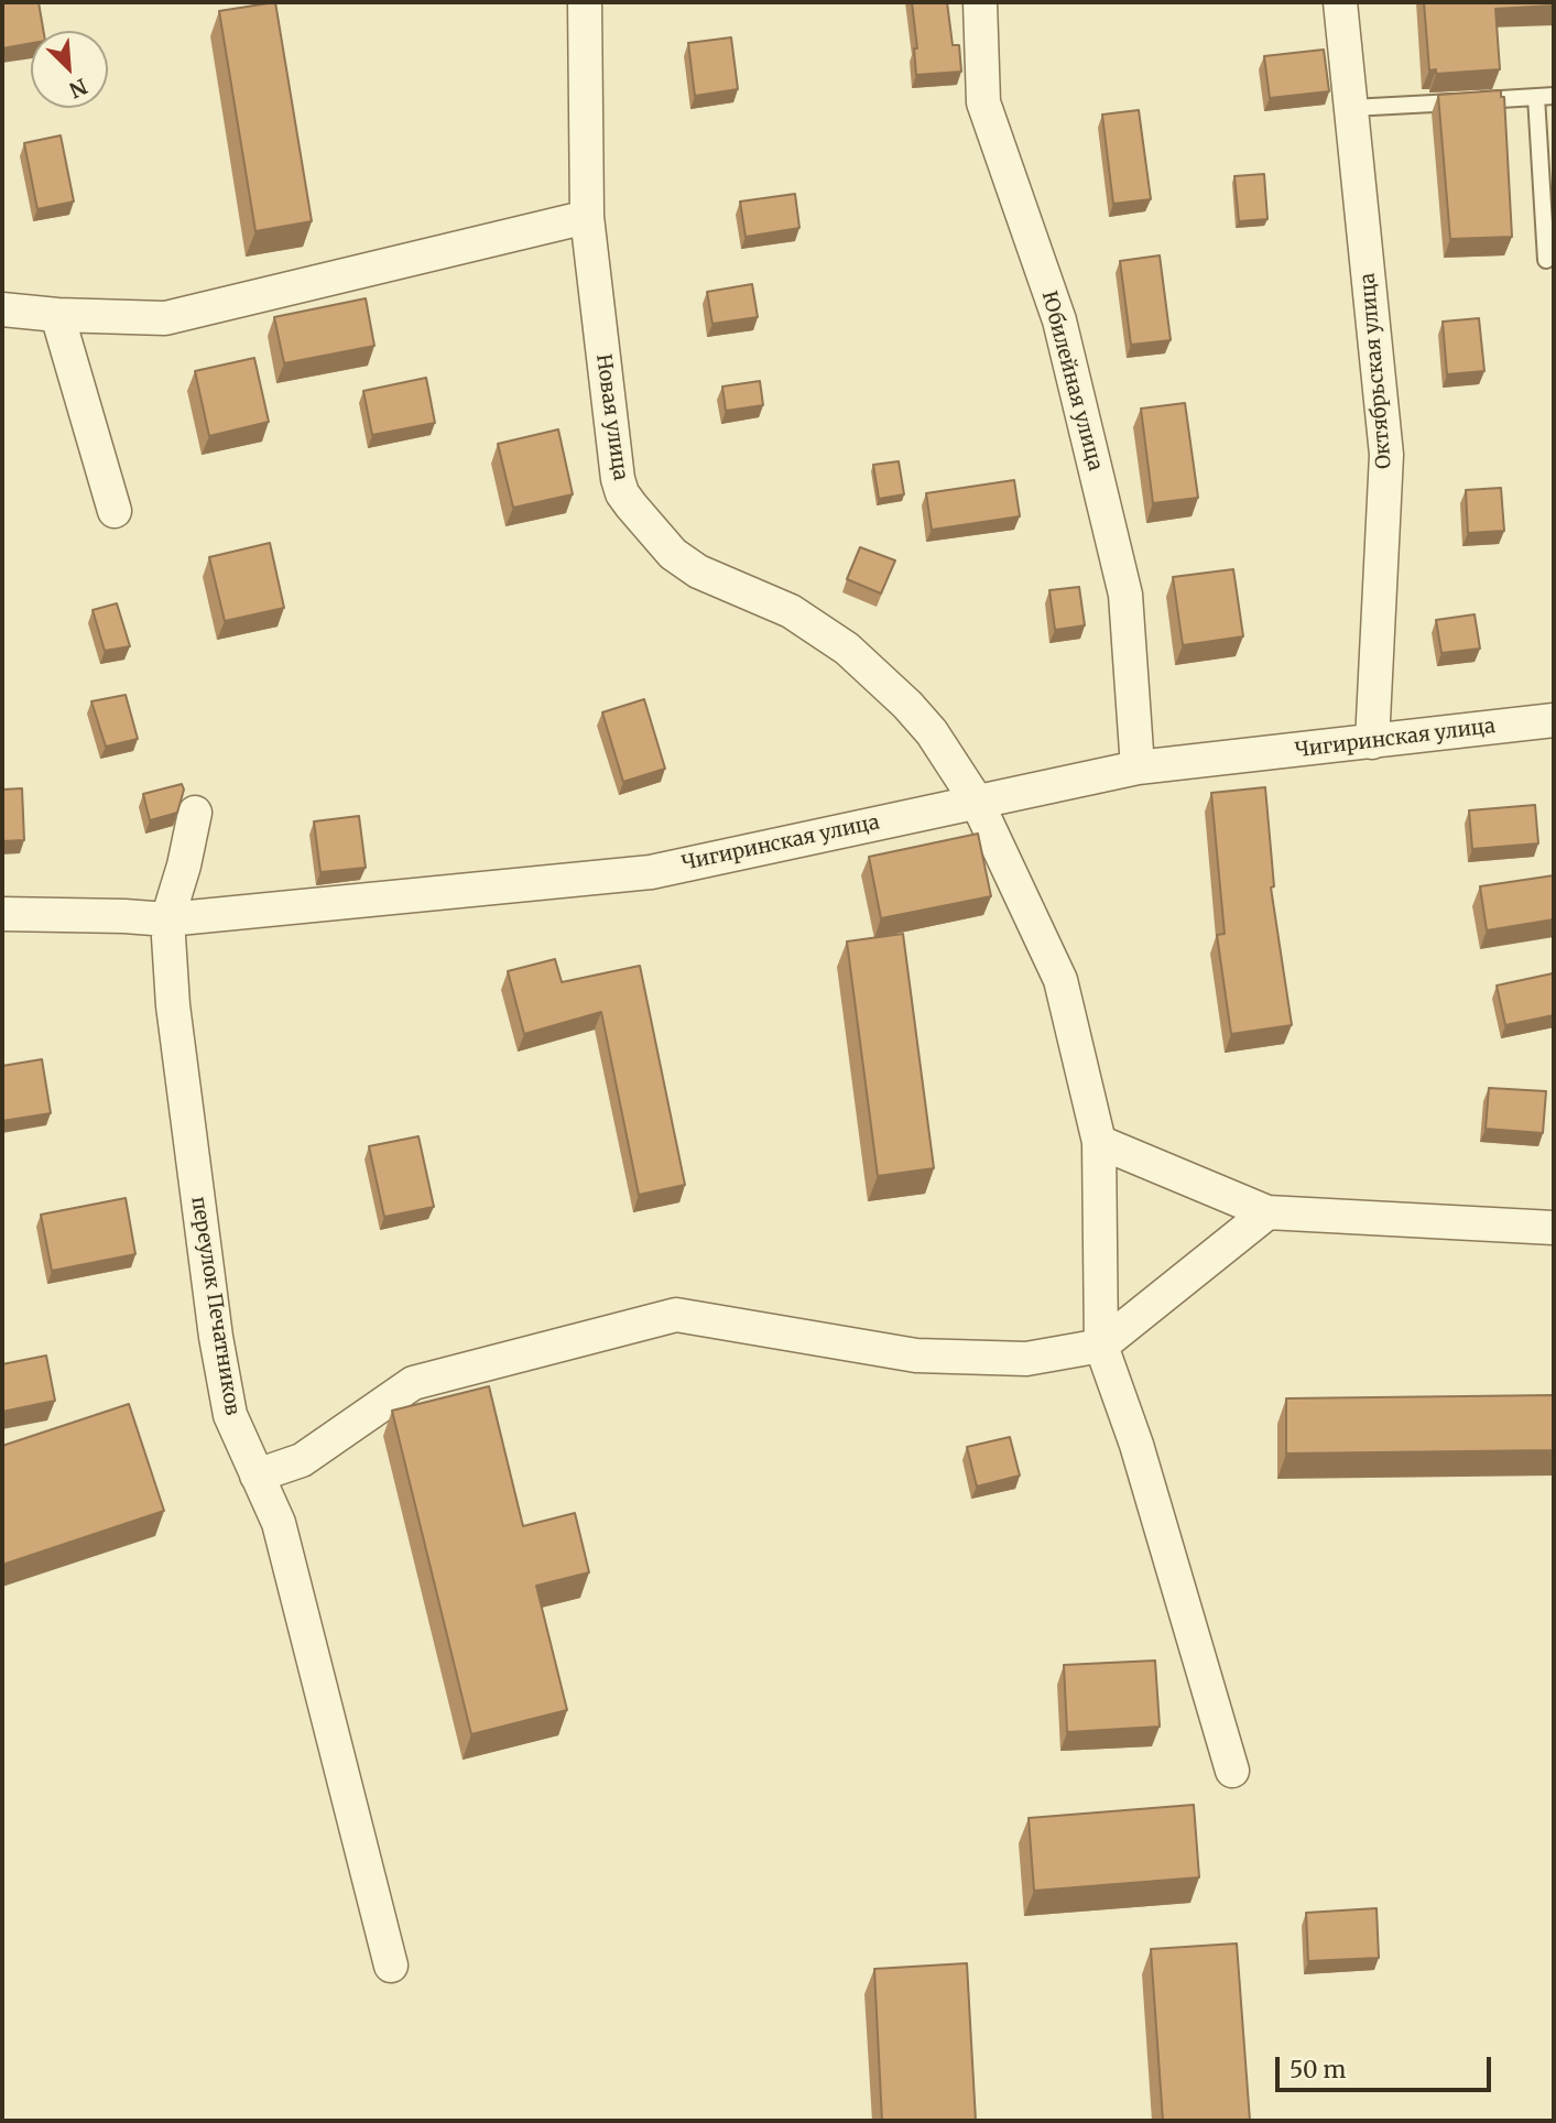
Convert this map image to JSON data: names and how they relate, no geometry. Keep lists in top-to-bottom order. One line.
{"streets":{"street":["Октябрьская улица","Юбилейная улица","Новая улица","Чигиринская улица","переулок Печатников"]},"crossings":[["Октябрьская улица","Чигиринская улица"],["Юбилейная улица","Чигиринская улица"],["Новая улица","Чигиринская улица"],["Чигиринская улица","переулок Печатников"]],"scale_bar":"50 m","north":"bottom right"}
